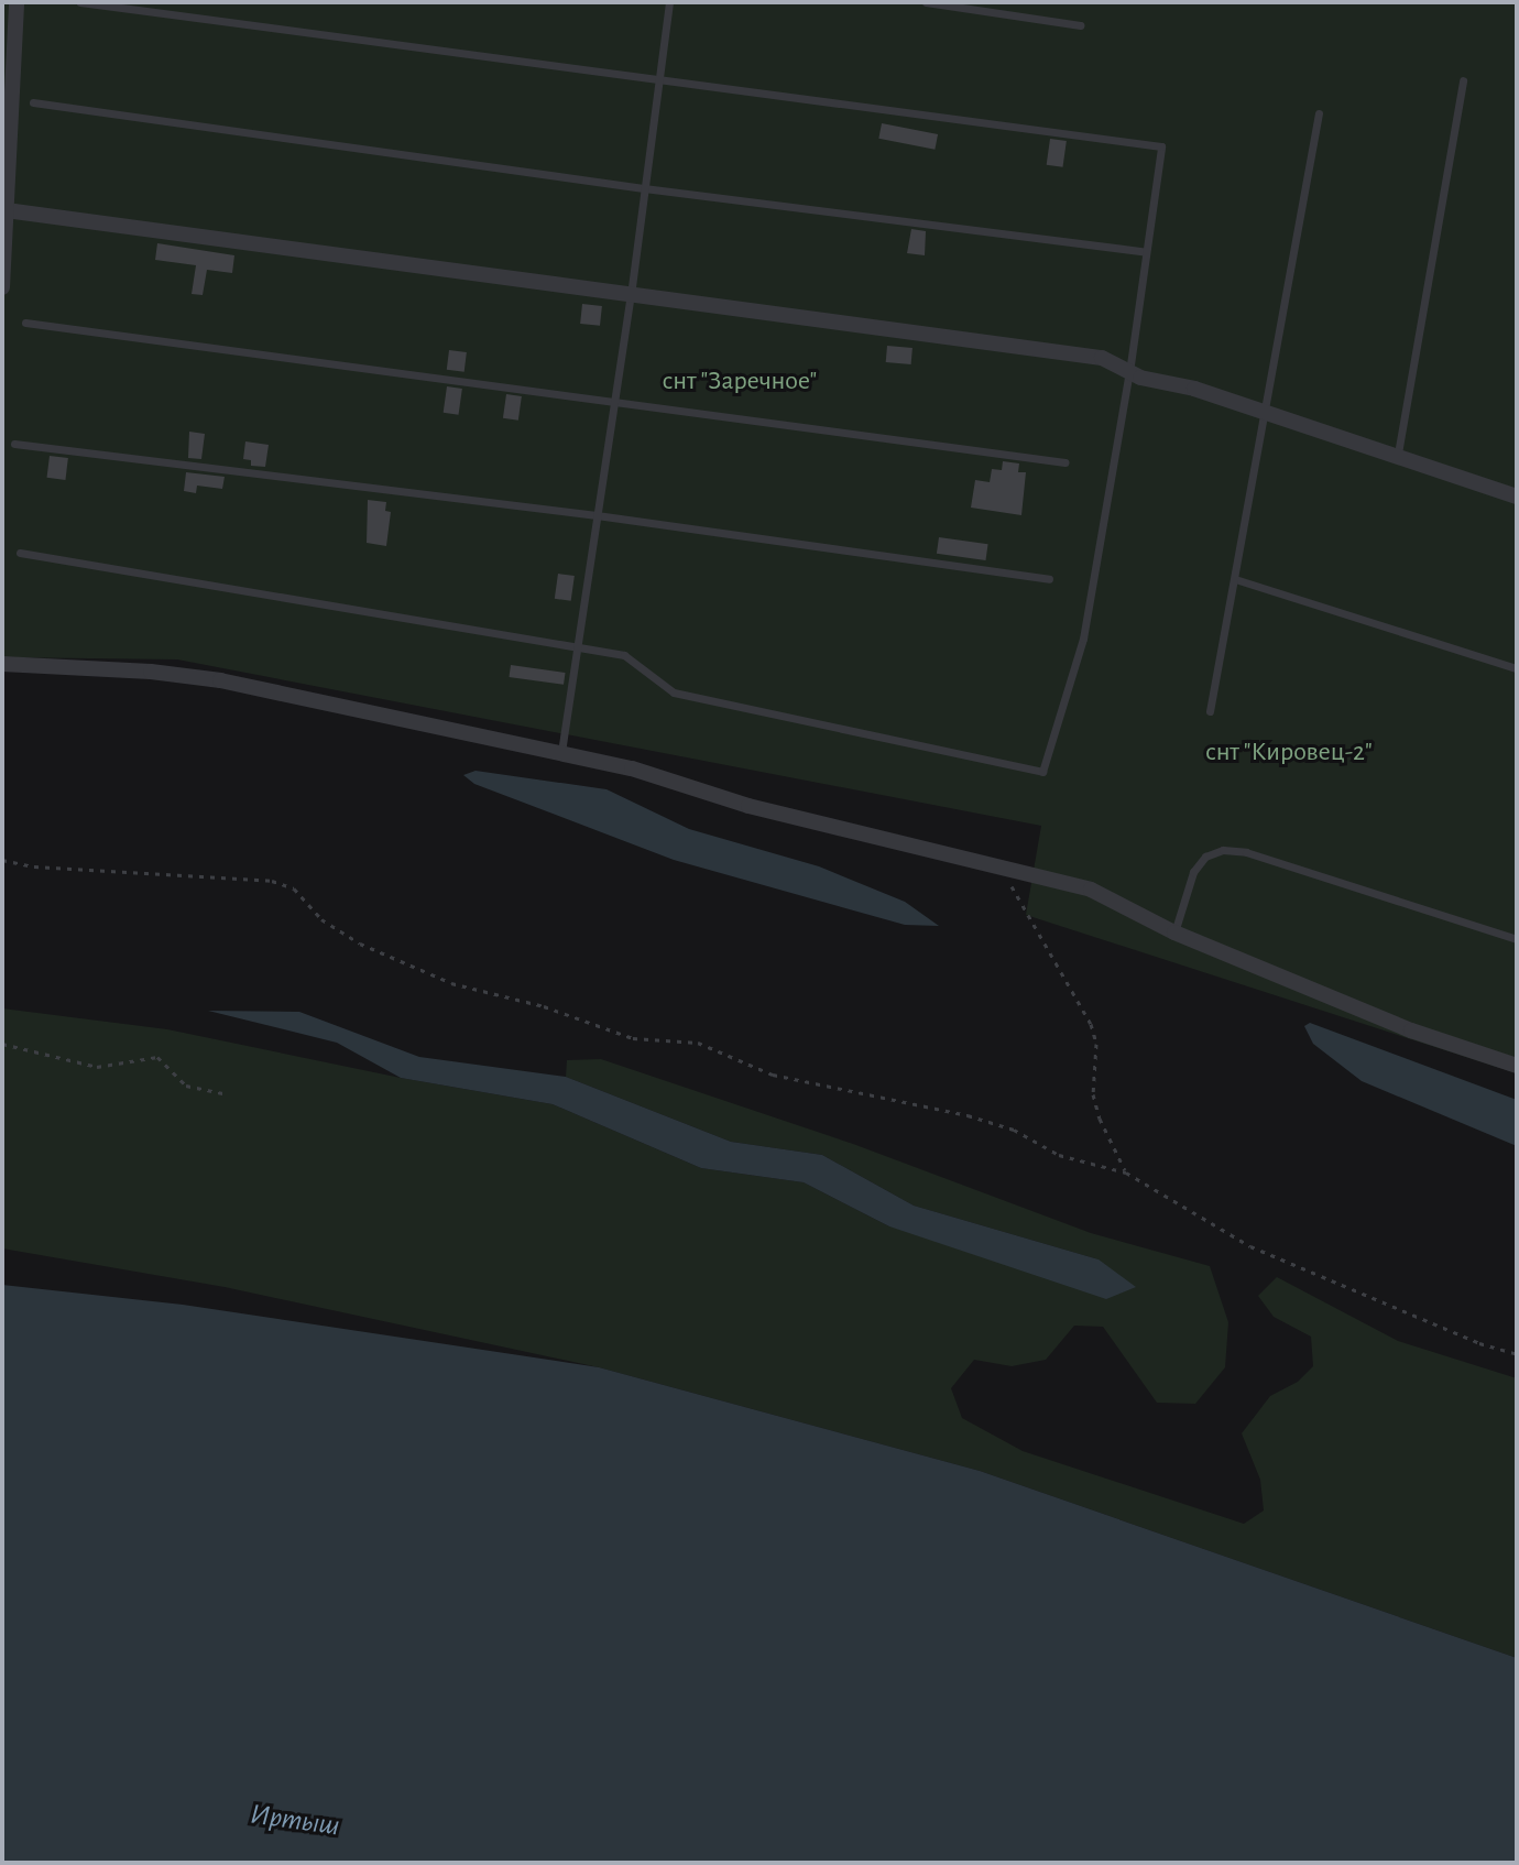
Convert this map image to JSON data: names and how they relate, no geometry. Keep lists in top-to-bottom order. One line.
{"water":["Иртыш"],"parks":["снт \"Заречное\"","снт \"Кировец-2\""]}
